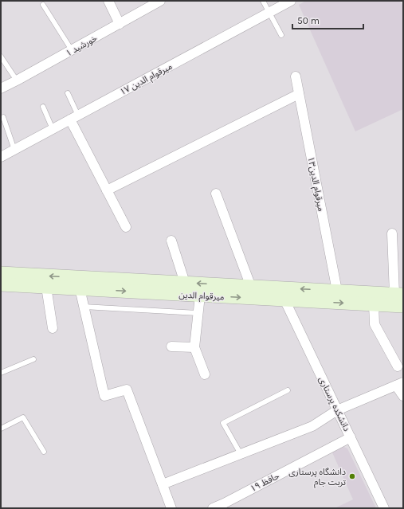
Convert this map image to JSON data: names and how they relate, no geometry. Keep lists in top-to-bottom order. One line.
{"streets":{"main road":["میرقوام الدین"],"street":["خورشید ۱","میرقوام الدین ۱۷","میرقوام الدین۱۳","دانشکده پرستاری","حافظ ۱۹"]},"crossings":[["میرقوام الدین۱۳","میرقوام الدین"],["میرقوام الدین","دانشکده پرستاری"],["دانشکده پرستاری","حافظ ۱۹"]],"places":["دانشگاه پرستاری تربت جام"],"scale_bar":"50 m"}
